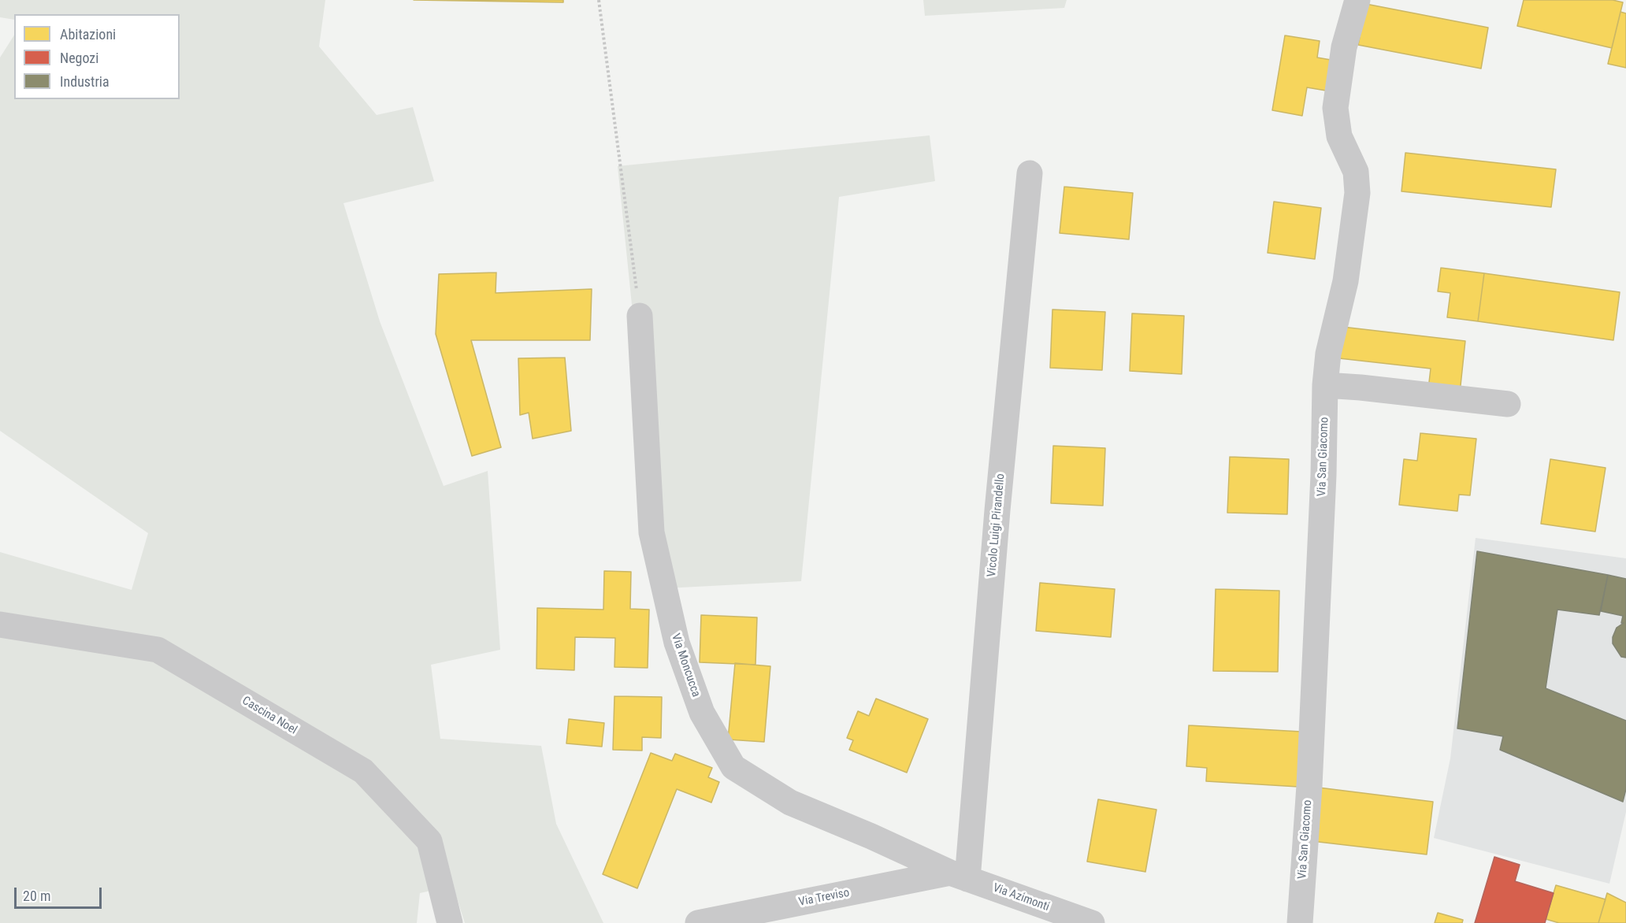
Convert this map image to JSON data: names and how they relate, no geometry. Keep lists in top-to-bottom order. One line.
{"streets":{"street":["Via San Giacomo","Vicolo Luigi Pirandello","Via Moncucca","Cascina Noel","Via Treviso","Via Azimonti"]},"crossings":[["Vicolo Luigi Pirandello","Via Moncucca"],["Vicolo Luigi Pirandello","Via Treviso"],["Vicolo Luigi Pirandello","Via Azimonti"],["Via Moncucca","Via Treviso"],["Via Moncucca","Via Azimonti"],["Via Treviso","Via Azimonti"]],"legend":["Abitazioni","Negozi","Industria"],"scale_bar":"20 m"}
